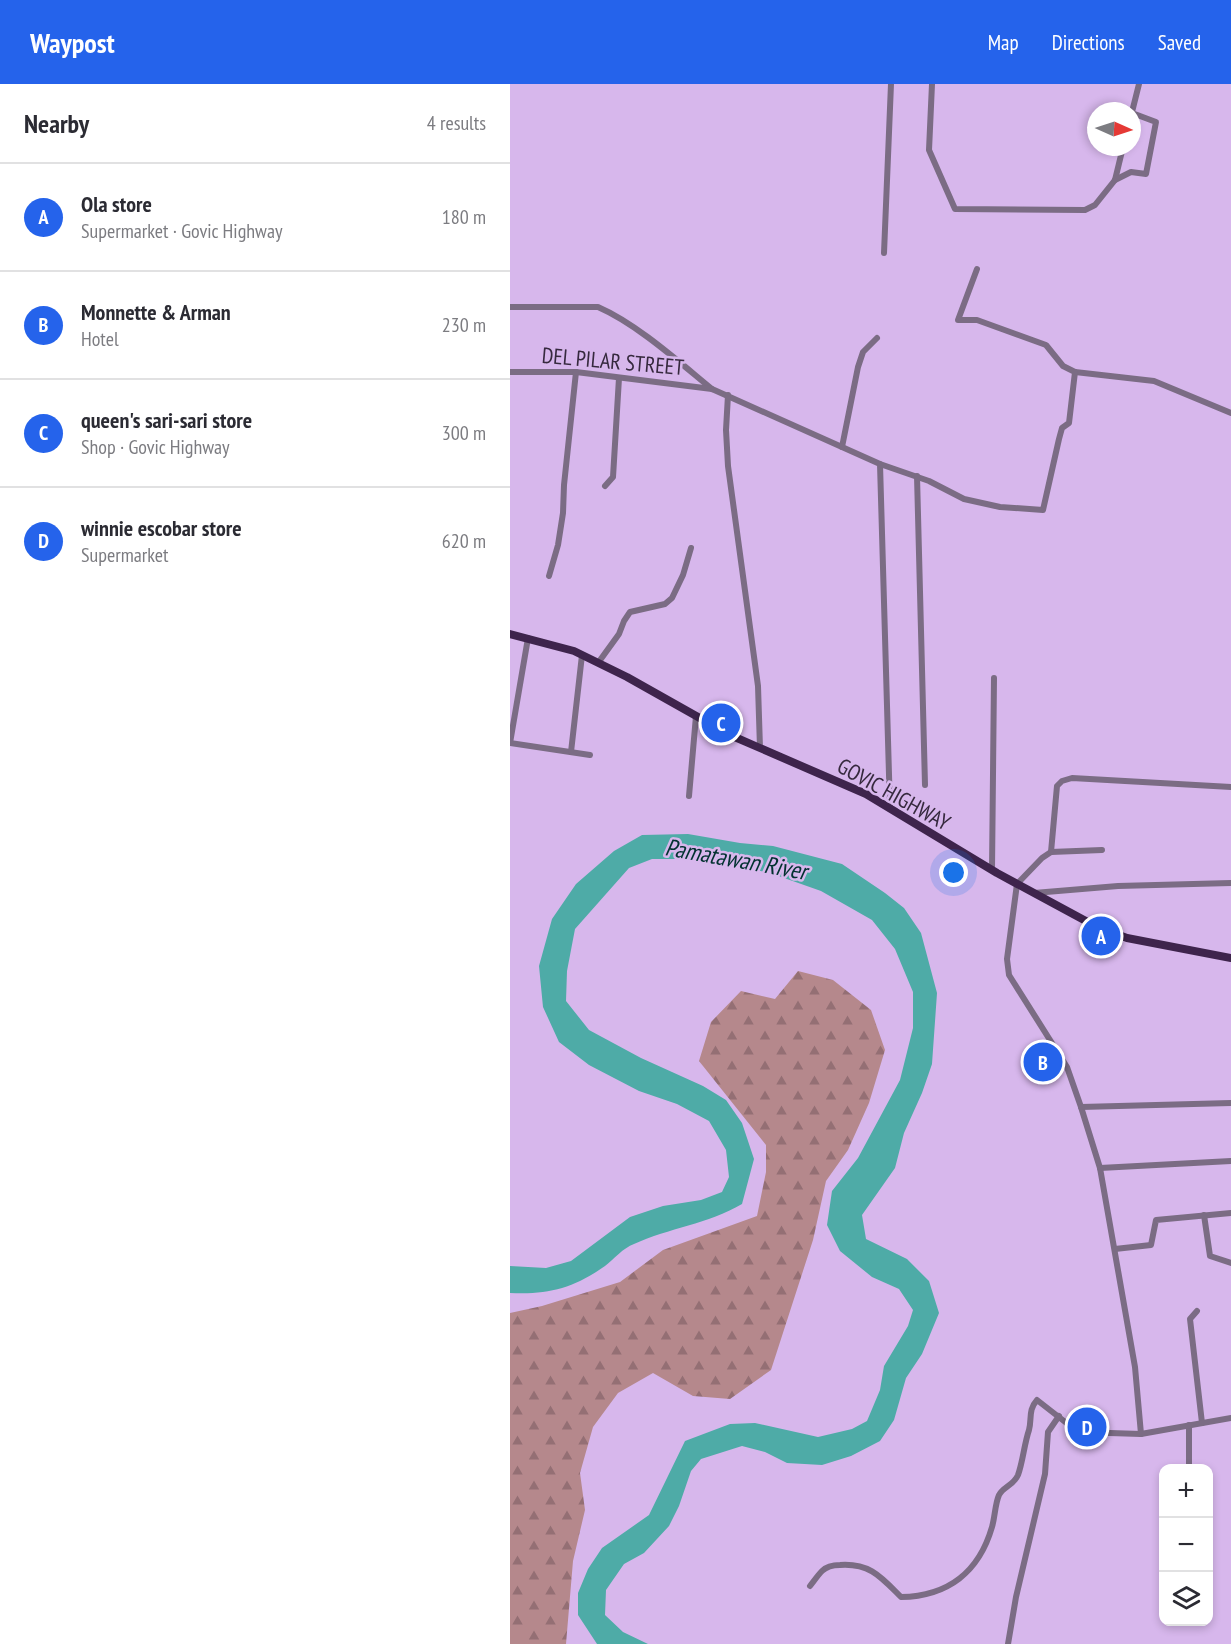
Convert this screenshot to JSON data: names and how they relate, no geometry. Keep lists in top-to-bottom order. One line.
{"streets":{"main road":["GOVIC HIGHWAY"],"street":["DEL PILAR STREET"]},"water":["Pamatawan River"],"north":"right","page":{"header":"Waypost","nav":["Map","Directions","Saved"],"heading":["Nearby","4 results"],"list":[{"mark":"A","name":"Ola store","note":"Supermarket · Govic Highway","value":"180 m"},{"mark":"B","name":"Monnette & Arman","note":"Hotel","value":"230 m"},{"mark":"C","name":"queen's sari-sari store","note":"Shop · Govic Highway","value":"300 m"},{"mark":"D","name":"winnie escobar store","note":"Supermarket","value":"620 m"}],"pins":["C","A","B","D"],"map_buttons":["+","−"]}}
